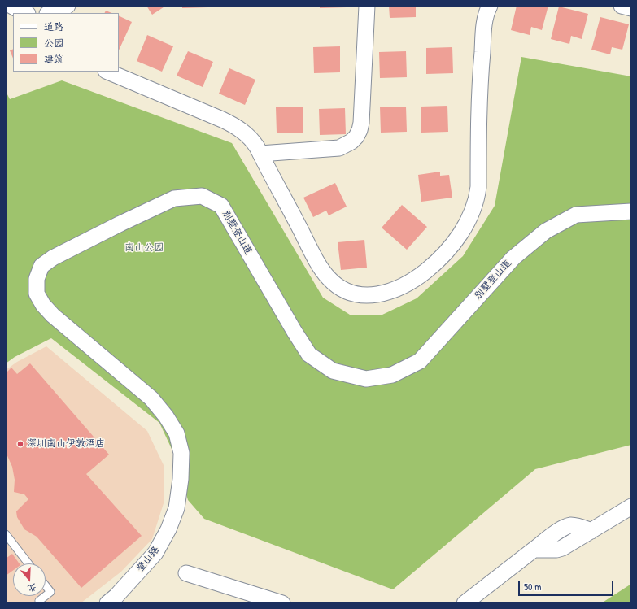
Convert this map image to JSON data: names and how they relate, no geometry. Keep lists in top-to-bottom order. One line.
{"streets":{"street":["别墅登山道","登山路"]},"crossings":[["别墅登山道","登山路"]],"parks":["南山公园"],"places":["深圳南山伊敦酒店"],"legend":["道路","公园","建筑"],"scale_bar":"50 m","north":"bottom"}
